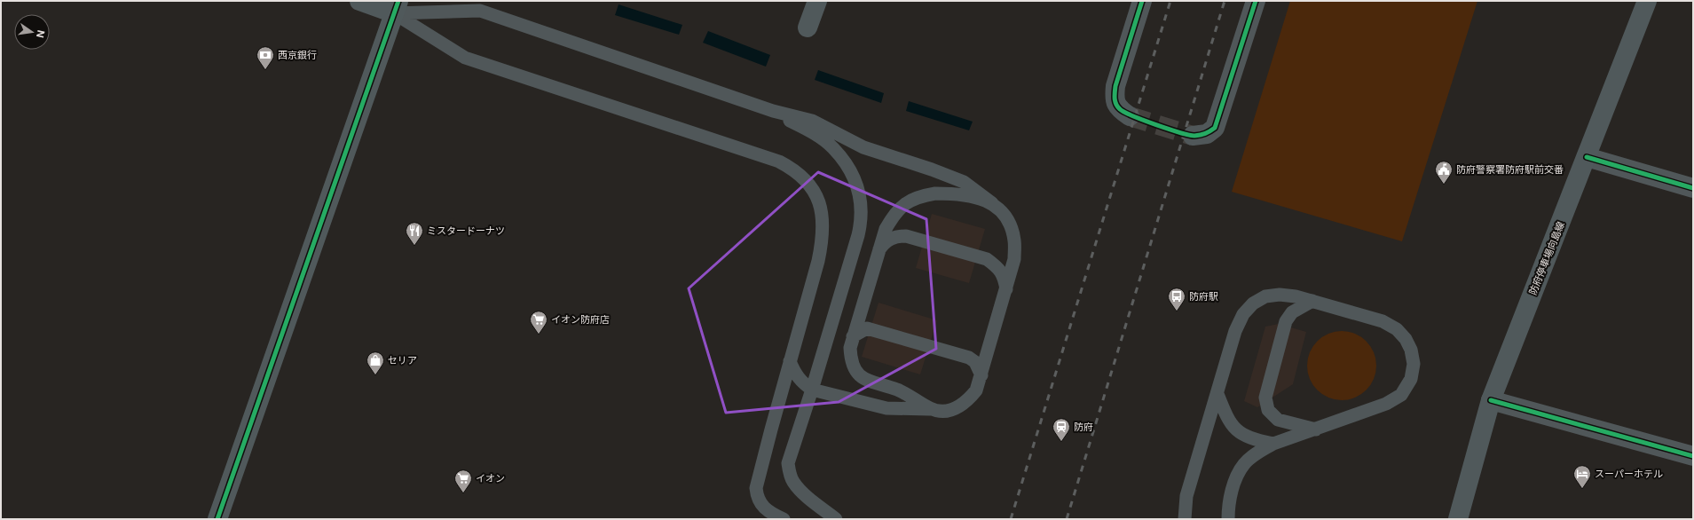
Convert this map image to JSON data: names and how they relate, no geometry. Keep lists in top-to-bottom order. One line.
{"streets":{"street":["防府停車場向島線"]},"places":{"bank":["西京銀行"],"public building":["防府警察署防府駅前交番"],"restaurant":["ミスタードーナツ"],"bus stop":["防府駅"],"supermarket":["イオン防府店","イオン"],"shop":["セリア"],"station":["防府"],"hotel":["スーパーホテル"]},"north":"right"}
